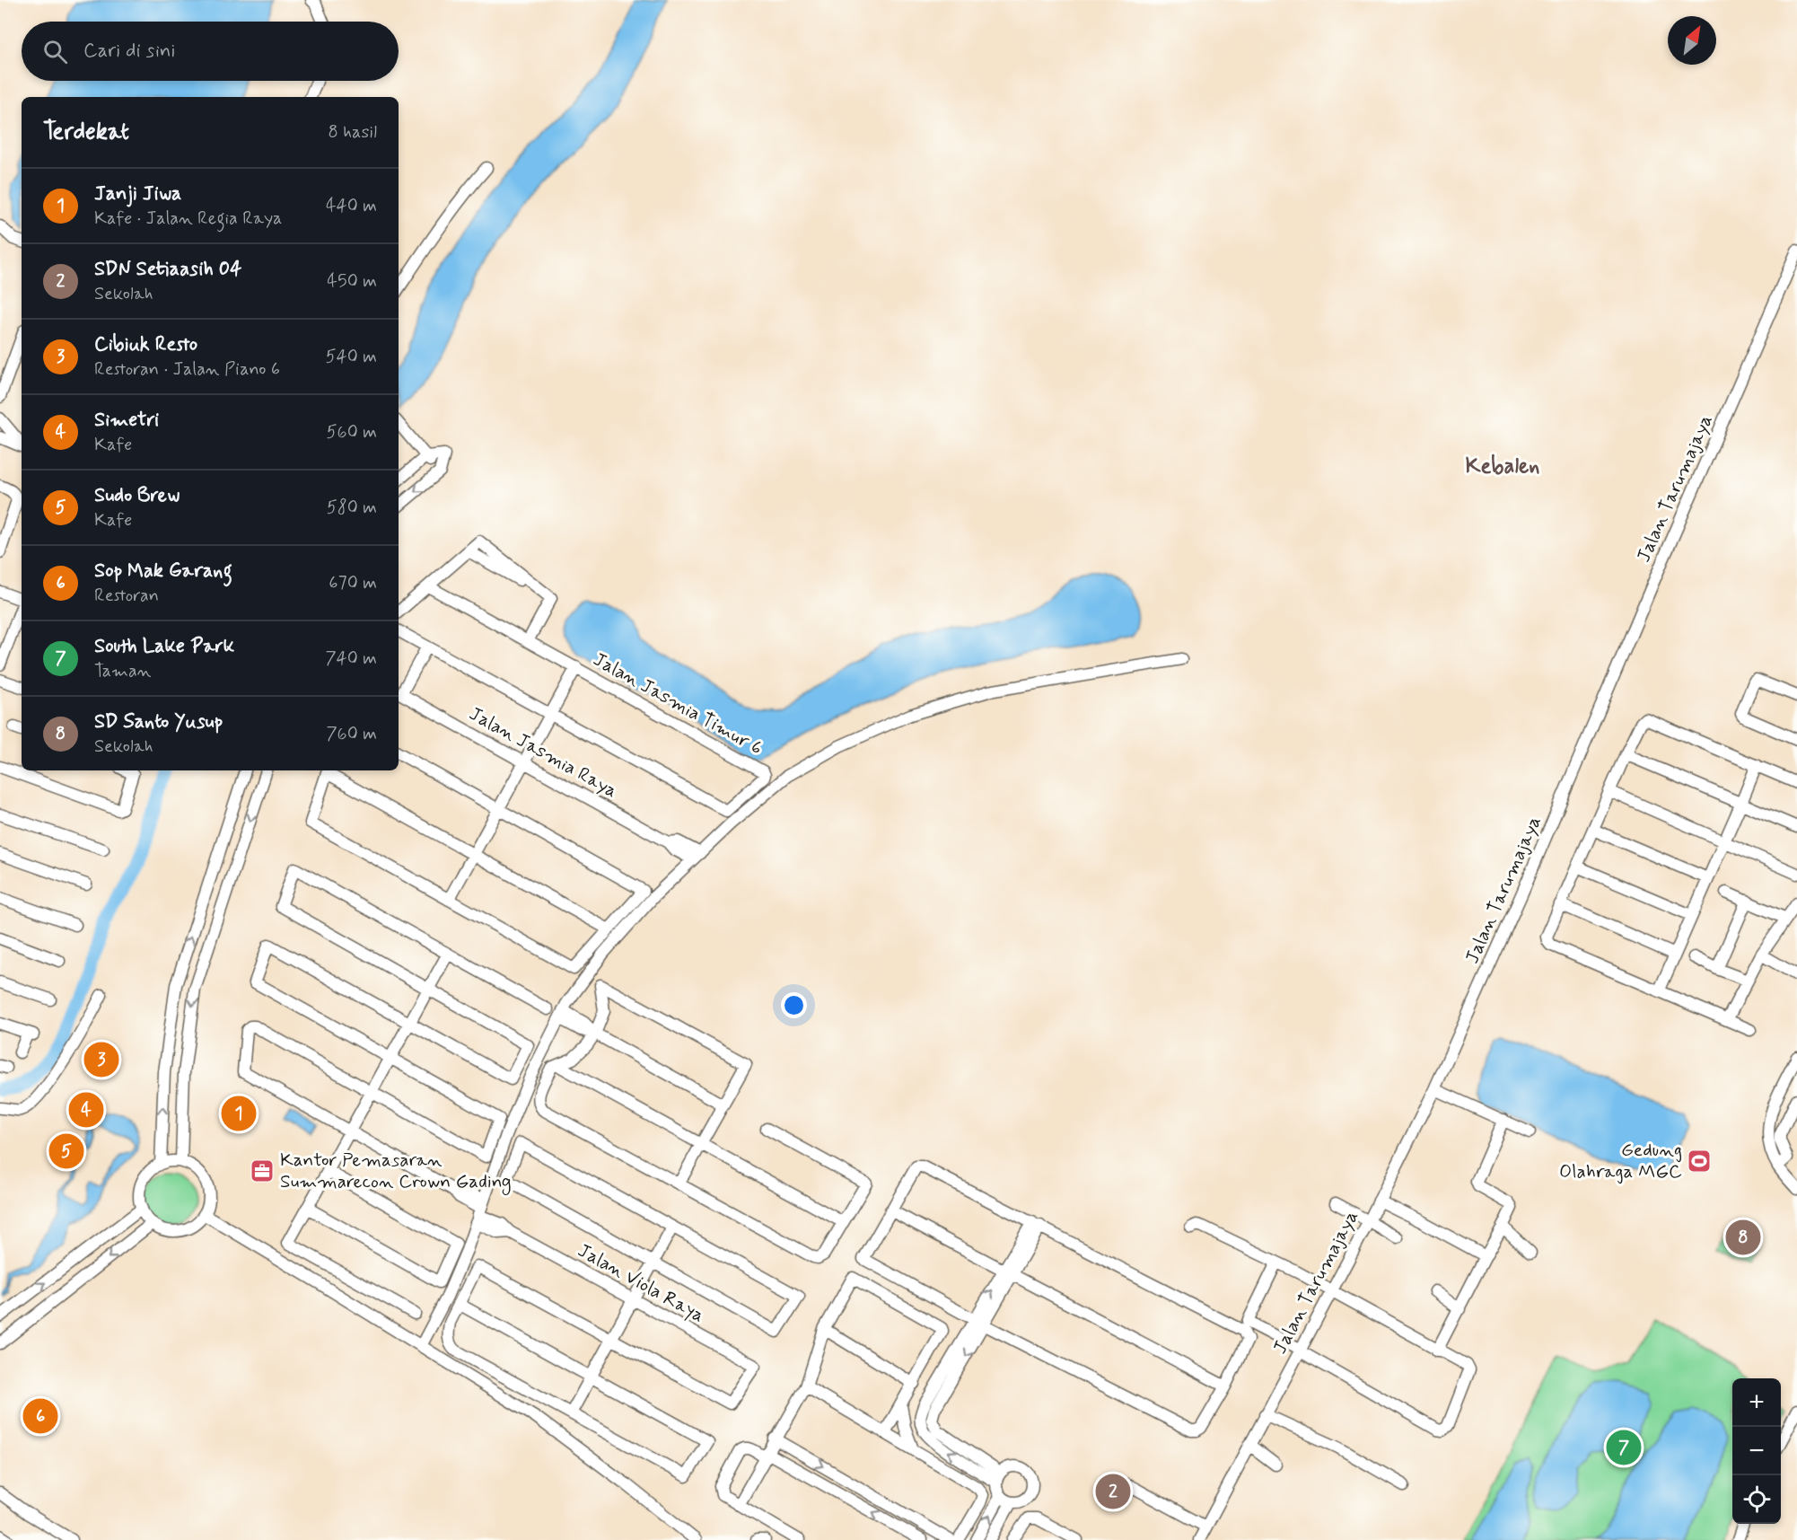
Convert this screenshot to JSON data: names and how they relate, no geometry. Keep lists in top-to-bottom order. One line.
{"streets":{"street":["Jalan Tarumajaya","Jalan Jasmia Timur 6","Jalan Jasmia Raya","Jalan Viola Raya"]},"districts":["Kebalen"],"places":{"sports":["Gedung Olahraga MGC"],"office":["Kantor Pemasaran Summarecon Crown Gading"]},"north":"top right","page":{"search":"Cari di sini","heading":["Terdekat","8 hasil"],"list":[{"mark":"1","name":"Janji Jiwa","note":"Kafe · Jalan Regia Raya","value":"440 m"},{"mark":"2","name":"SDN Setiaasih 04","note":"Sekolah","value":"450 m"},{"mark":"3","name":"Cibiuk Resto","note":"Restoran · Jalan Piano 6","value":"540 m"},{"mark":"4","name":"Simetri","note":"Kafe","value":"560 m"},{"mark":"5","name":"Sudo Brew","note":"Kafe","value":"580 m"},{"mark":"6","name":"Sop Mak Garang","note":"Restoran","value":"670 m"},{"mark":"7","name":"South Lake Park","note":"Taman","value":"740 m"},{"mark":"8","name":"SD Santo Yusup","note":"Sekolah","value":"760 m"}],"pins":["3","4","1","5","8","6","7","2"],"map_buttons":["+","−"]}}
